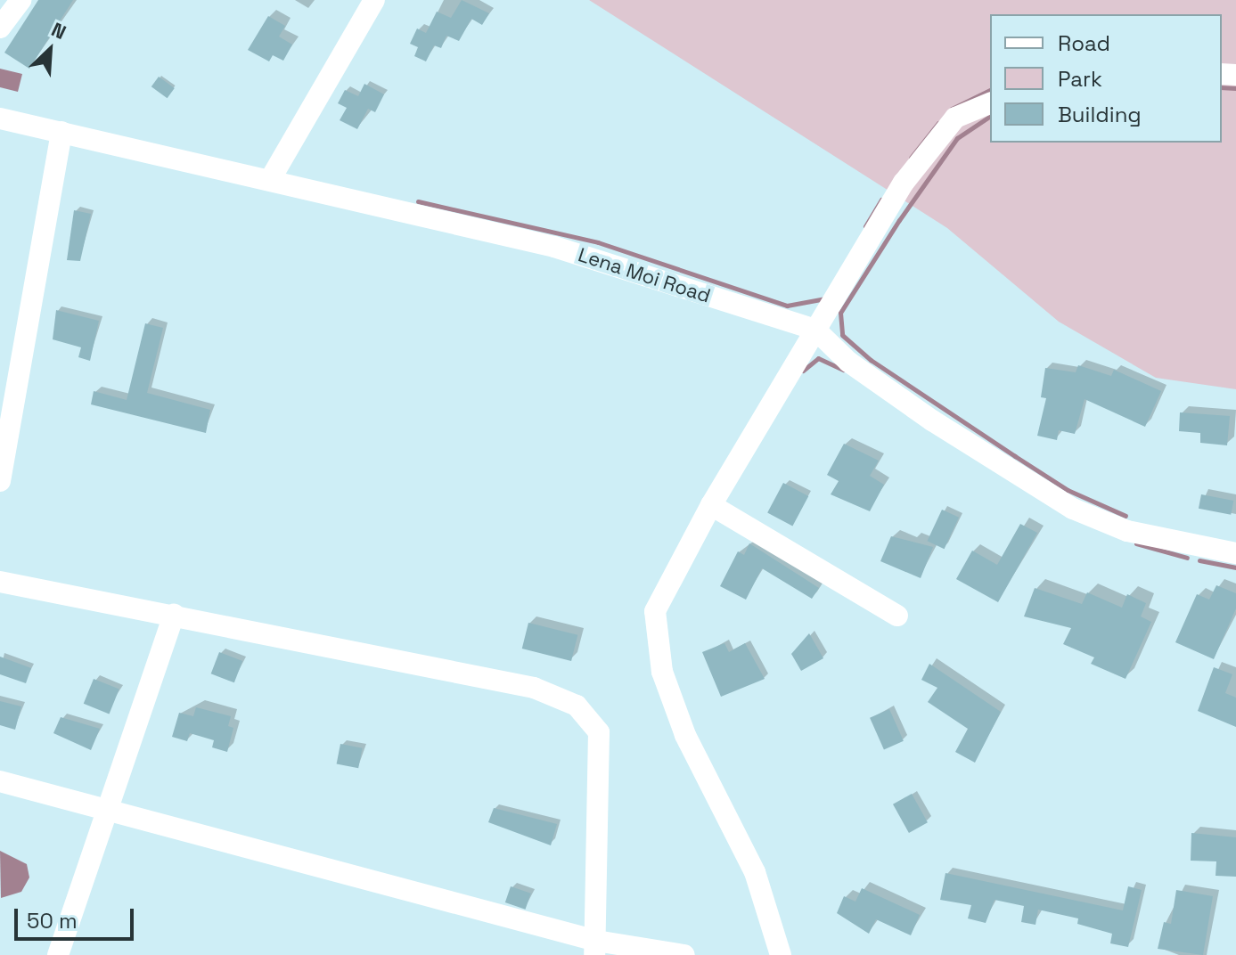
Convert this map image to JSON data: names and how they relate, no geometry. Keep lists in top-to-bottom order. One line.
{"streets":{"street":["Lena Moi Road"]},"legend":["Road","Park","Building"],"scale_bar":"50 m","north":"top right"}
